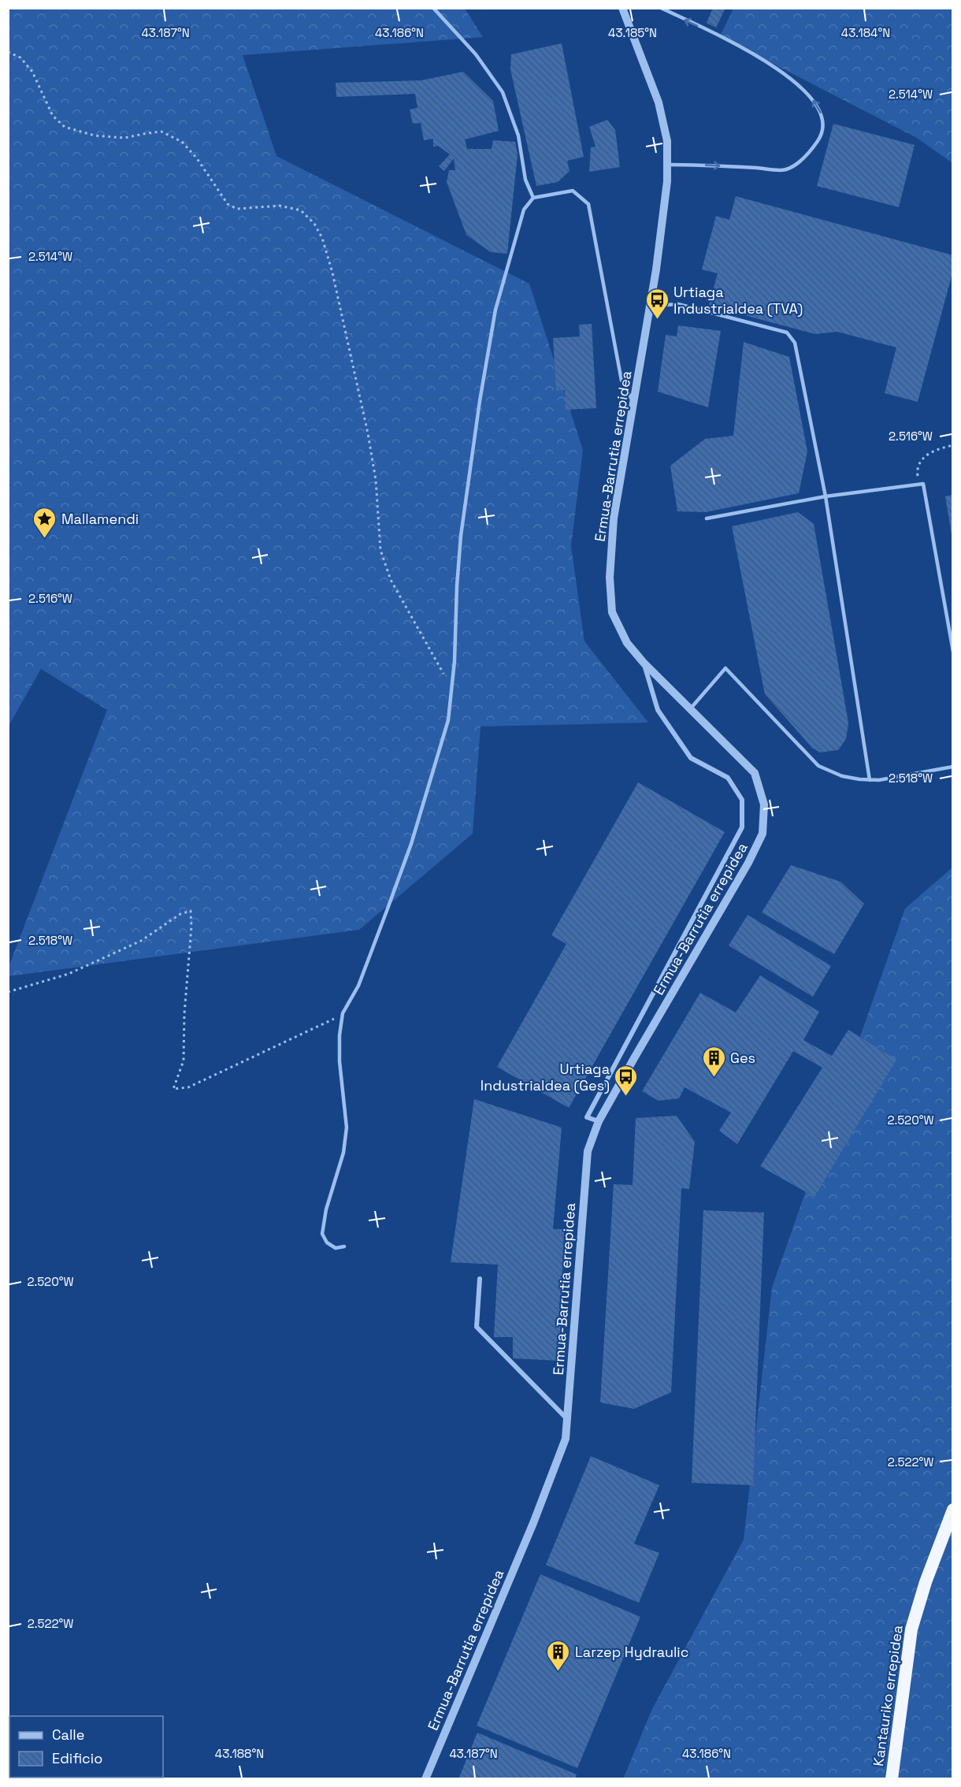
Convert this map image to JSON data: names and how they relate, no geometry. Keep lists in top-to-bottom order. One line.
{"streets":{"highway":["Kantauriko errepidea"],"street":["Ermua-Barrutia errepidea"]},"places":{"bus stop":["Urtiaga Industrialdea (TVA)","Urtiaga Industrialdea (Ges)"],"place":["Mallamendi"],"building":["Ges","Larzep Hydraulic"]},"legend":["Calle","Edificio"],"coordinates":["43.187°N","43.185°N","43.184°N","43.186°N","2.514°W","2.516°W","2.518°W","2.520°W","2.522°W","43.188°N"]}
